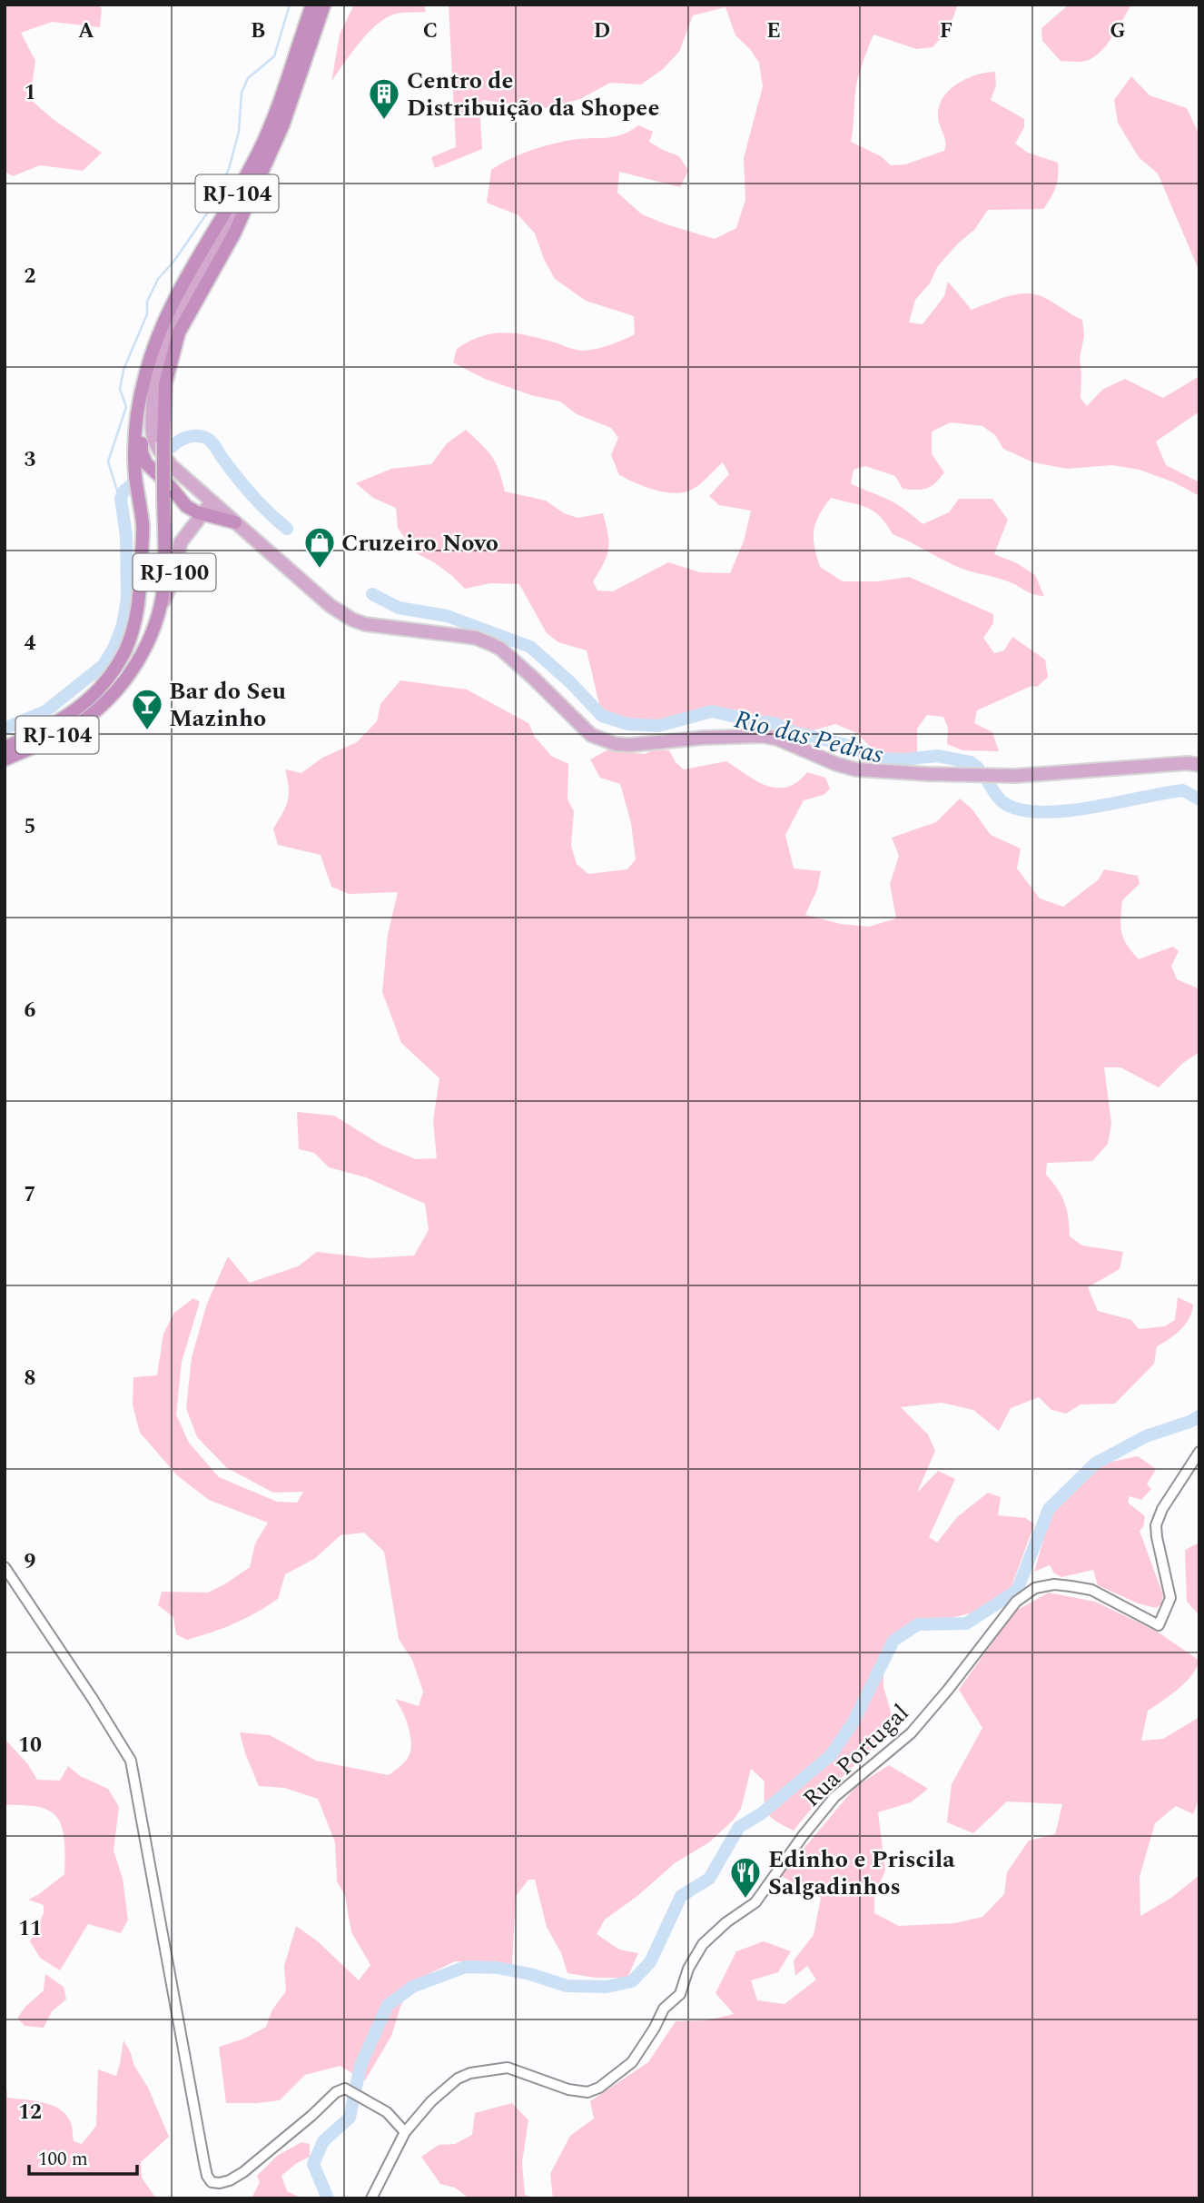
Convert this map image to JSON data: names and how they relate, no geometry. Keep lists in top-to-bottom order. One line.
{"streets":{"highway":["RJ-104"],"main road":["RJ-100"],"street":["Rua Portugal"]},"crossings":[["RJ-104","RJ-100"]],"water":["Rio das Pedras"],"places":{"building":["Centro de Distribuição da Shopee"],"shop":["Cruzeiro Novo"],"bar":["Bar do Seu Mazinho"],"restaurant":["Edinho e Priscila Salgadinhos"]},"scale_bar":"100 m","grid":{"columns":["A","B","C","D","E","F","G"],"rows":["1","2","3","4","5","6","7","8","9","10","11","12"]}}
